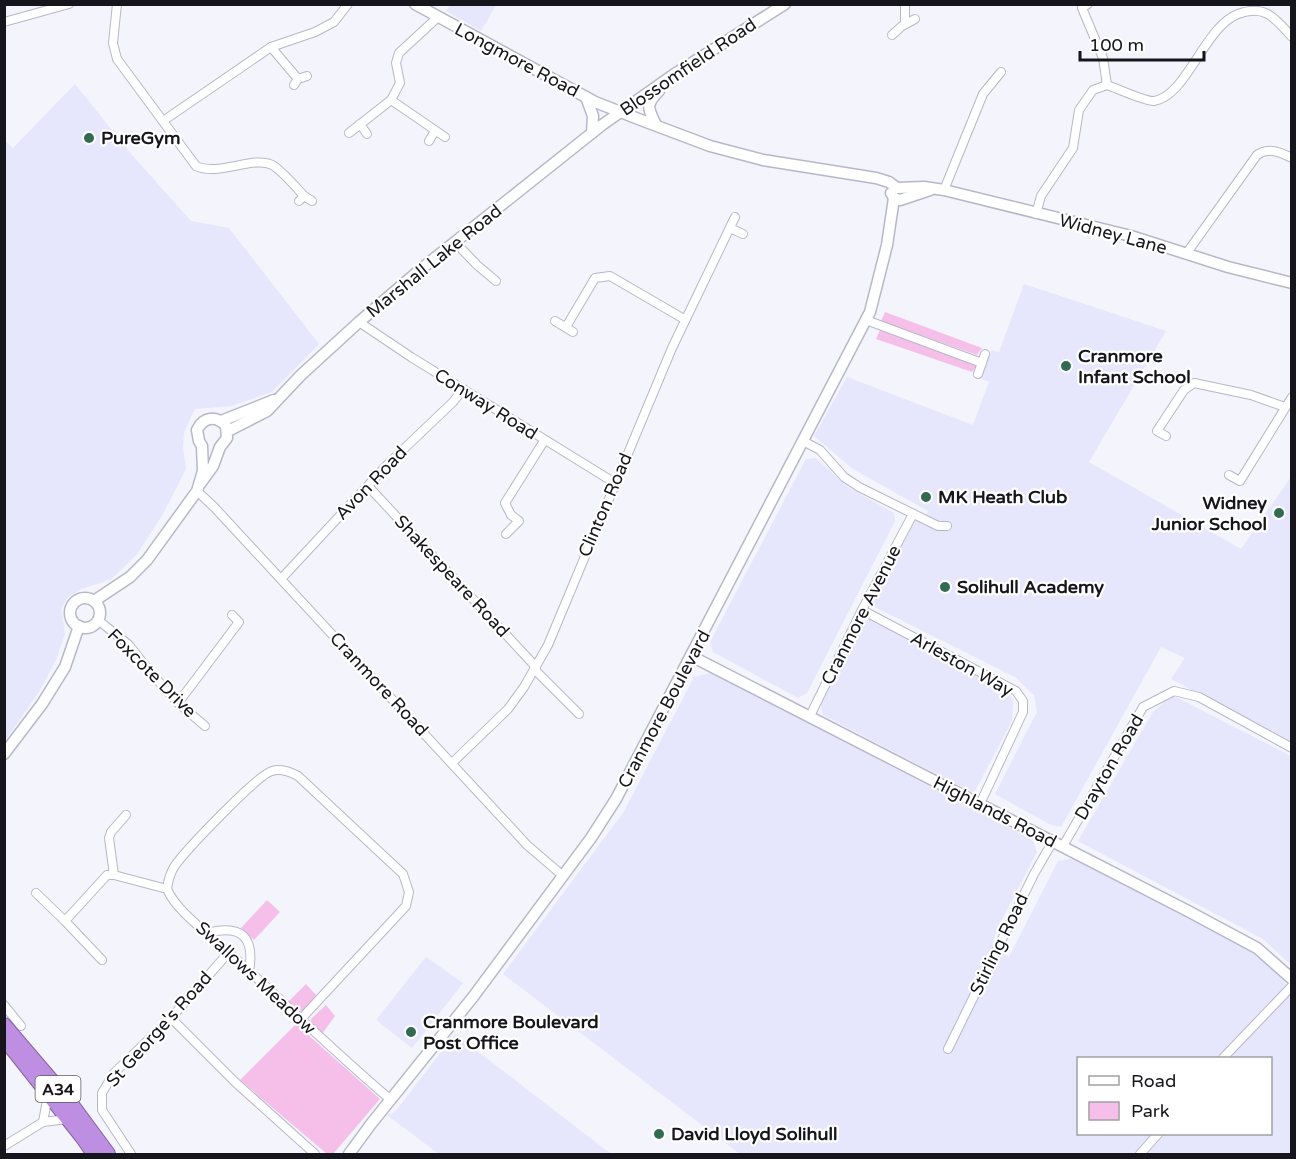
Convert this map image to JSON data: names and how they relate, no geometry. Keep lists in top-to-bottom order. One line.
{"streets":{"highway":["A34"],"street":["Longmore Road","Blossomfield Road","Widney Lane","Marshall Lake Road","Conway Road","Avon Road","Clinton Road","Shakespeare Road","Cranmore Avenue","Arleston Way","Foxcote Drive","Cranmore Road","Cranmore Boulevard","Drayton Road","Highlands Road","Stirling Road","Swallows Meadow","St George's Road"]},"crossings":[["Longmore Road","Blossomfield Road"],["Longmore Road","Widney Lane"],["Blossomfield Road","Widney Lane"],["Blossomfield Road","Marshall Lake Road"],["Widney Lane","Cranmore Boulevard"],["Marshall Lake Road","Conway Road"],["Marshall Lake Road","Cranmore Road"],["Conway Road","Avon Road"],["Conway Road","Clinton Road"],["Avon Road","Shakespeare Road"],["Avon Road","Cranmore Road"],["Clinton Road","Shakespeare Road"],["Clinton Road","Cranmore Road"],["Cranmore Avenue","Arleston Way"],["Cranmore Avenue","Highlands Road"],["Arleston Way","Highlands Road"],["Cranmore Road","Cranmore Boulevard"],["Cranmore Boulevard","Highlands Road"],["Cranmore Boulevard","Swallows Meadow"],["Drayton Road","Highlands Road"],["Drayton Road","Stirling Road"],["Highlands Road","Stirling Road"],["Swallows Meadow","St George's Road"]],"places":["PureGym","Cranmore Infant School","MK Heath Club","Widney Junior School","Solihull Academy","Cranmore Boulevard Post Office","David Lloyd Solihull"],"legend":["Road","Park"],"scale_bar":"100 m"}
